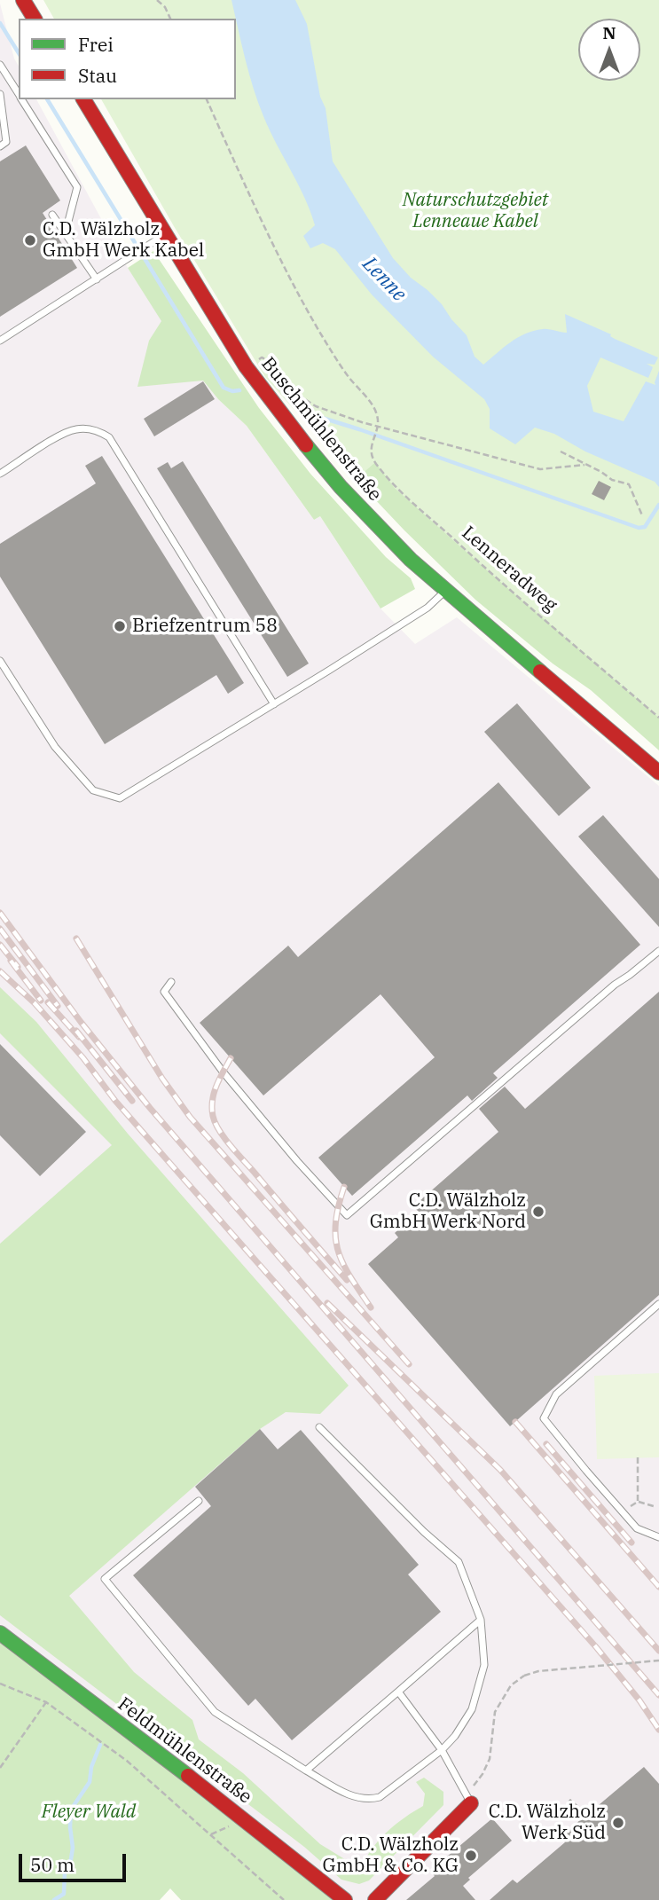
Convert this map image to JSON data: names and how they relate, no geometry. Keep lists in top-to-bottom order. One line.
{"streets":{"street":["Buschmühlenstraße","Feldmühlenstraße"],"path":["Lenneradweg"]},"water":["Lenne"],"parks":["Naturschutzgebiet Lenneaue Kabel","Fleyer Wald"],"places":["C.D. Wälzholz GmbH Werk Kabel","Briefzentrum 58","C.D. Wälzholz GmbH Werk Nord","C.D. Wälzholz Werk Süd","C.D. Wälzholz GmbH & Co. KG"],"legend":["Frei","Stau"],"scale_bar":"50 m","north":"top"}
